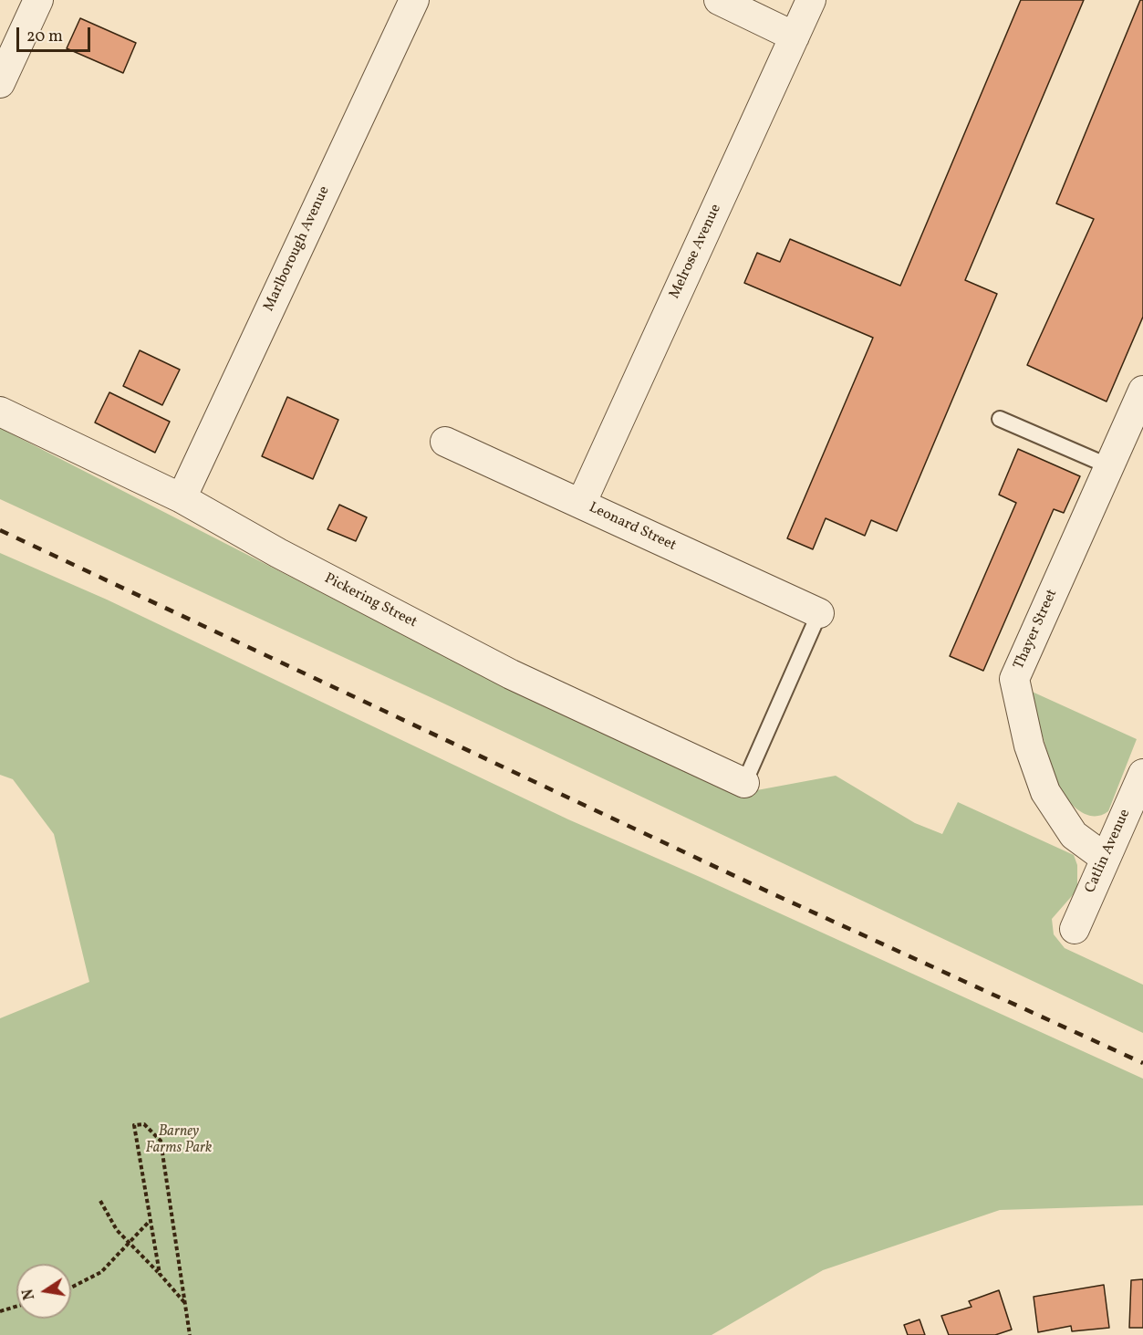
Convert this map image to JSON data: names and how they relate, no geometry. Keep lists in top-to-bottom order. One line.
{"streets":{"street":["Marlborough Avenue","Melrose Avenue","Leonard Street","Pickering Street","Thayer Street","Catlin Avenue"]},"crossings":[["Marlborough Avenue","Pickering Street"],["Melrose Avenue","Leonard Street"],["Thayer Street","Catlin Avenue"]],"parks":["Barney Farms Park"],"scale_bar":"20 m","north":"left"}
